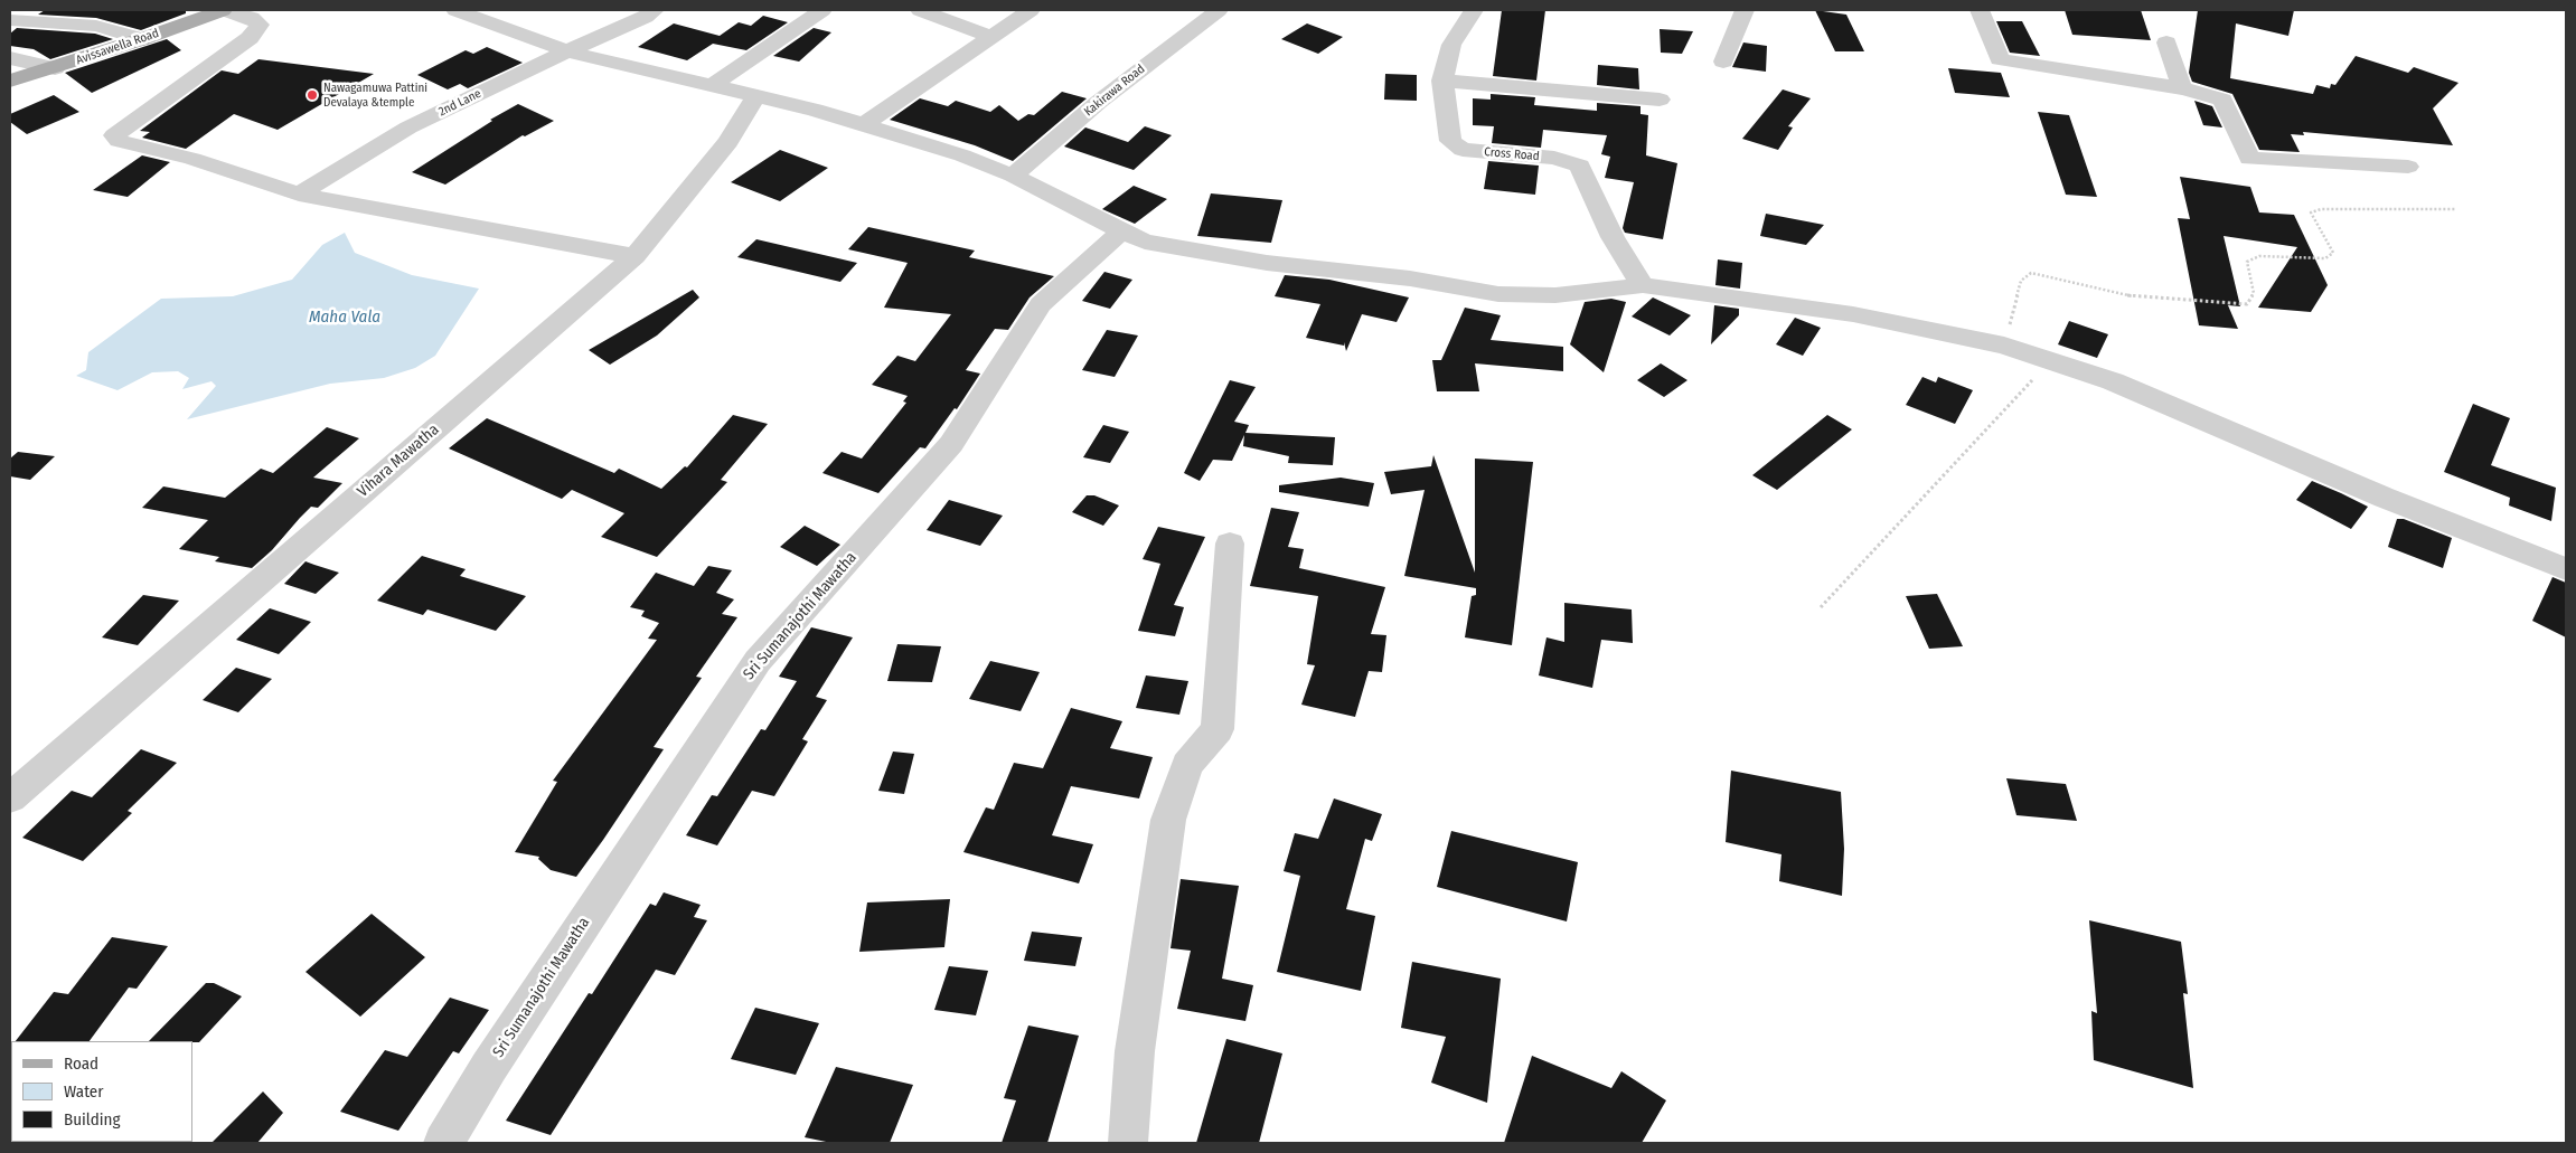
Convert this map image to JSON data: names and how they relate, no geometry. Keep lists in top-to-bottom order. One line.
{"streets":{"main road":["Avissawella Road"],"street":["Kakirawa Road","2nd Lane","Cross Road","Vihara Mawatha","Sri Sumanajothi Mawatha"]},"water":["Maha Vala"],"places":["Nawagamuwa Pattini Devalaya &temple"],"legend":["Road","Water","Building"]}
